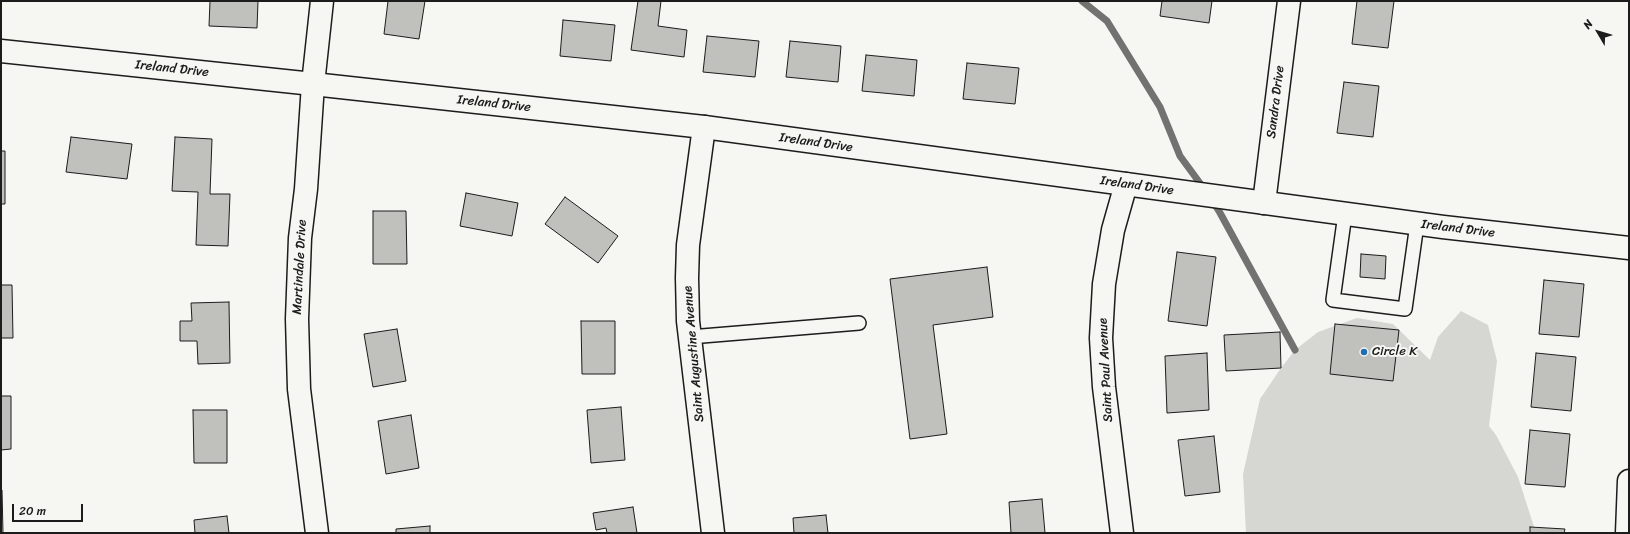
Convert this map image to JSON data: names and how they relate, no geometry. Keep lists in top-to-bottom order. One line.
{"streets":{"main road":["Ireland Drive","Sandra Drive","Martindale Drive","Saint Augustine Avenue","Saint Paul Avenue"]},"crossings":[["Ireland Drive","Sandra Drive"],["Ireland Drive","Martindale Drive"],["Ireland Drive","Saint Augustine Avenue"],["Ireland Drive","Saint Paul Avenue"]],"places":["Circle K"],"scale_bar":"20 m","north":"top left"}
